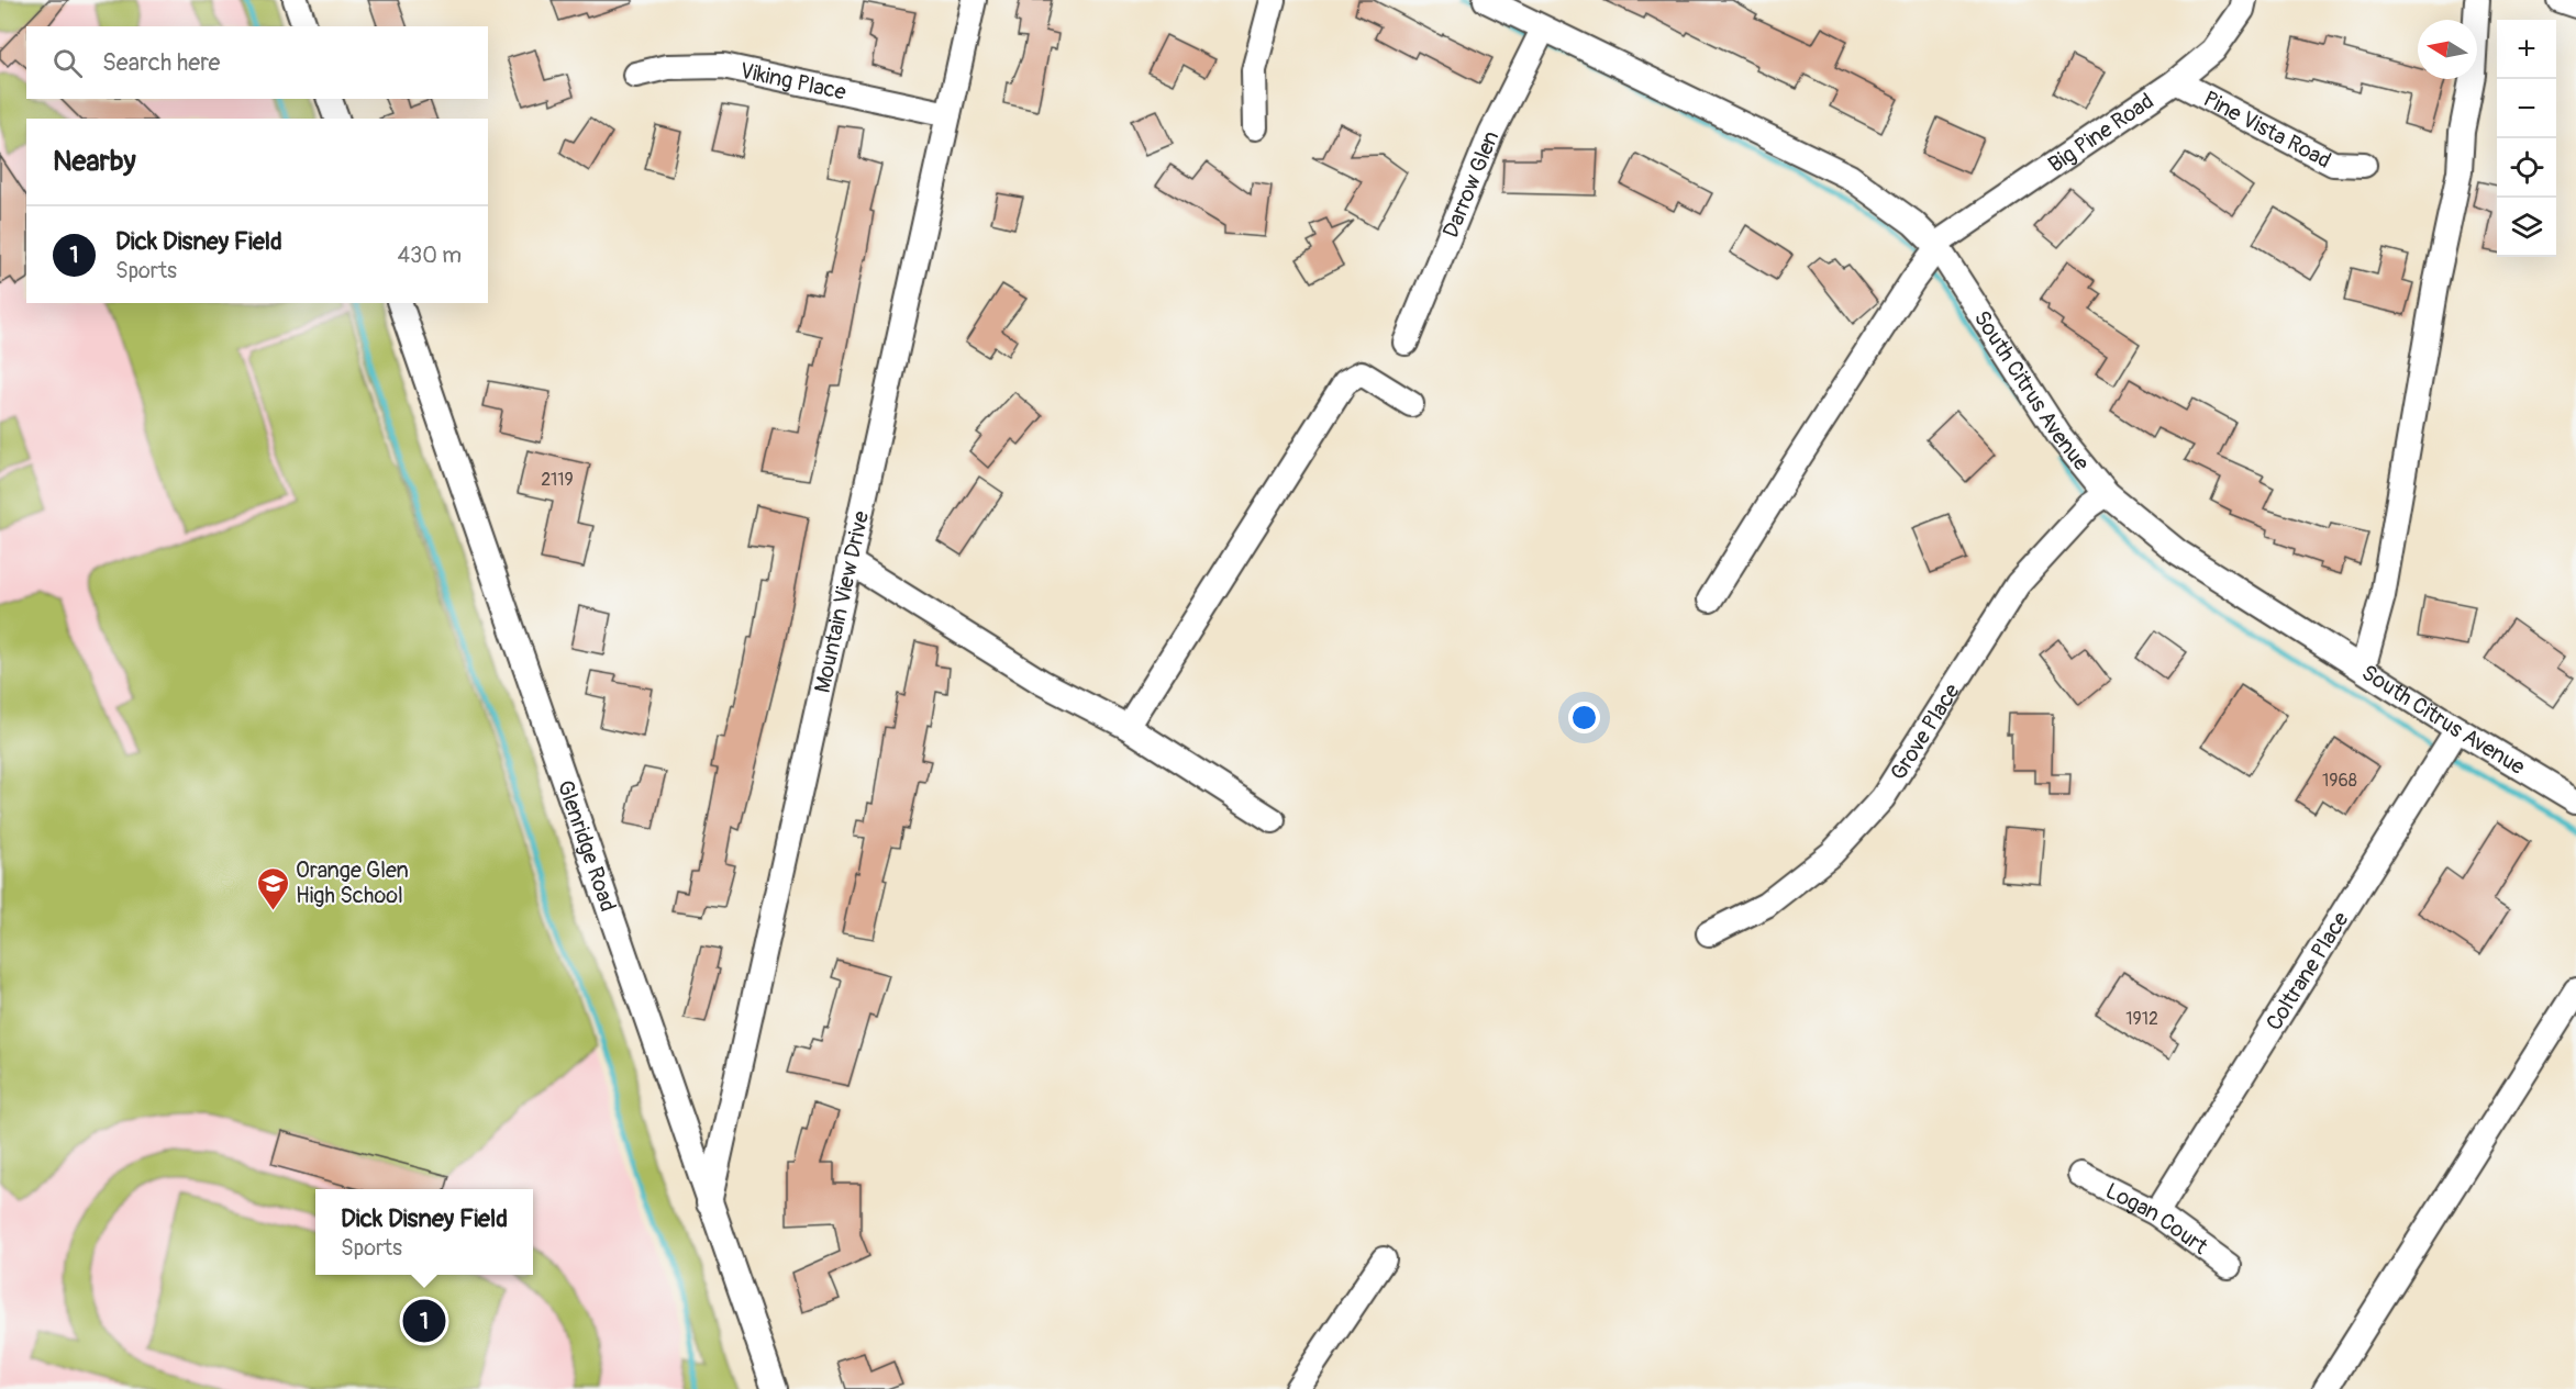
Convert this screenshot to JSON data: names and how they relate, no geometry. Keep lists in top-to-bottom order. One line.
{"streets":{"street":["Viking Place","Pine Vista Road","Big Pine Road","Darrow Glen","South Citrus Avenue","Mountain View Drive","Grove Place","Glenridge Road","Coltrane Place","Logan Court"]},"crossings":[["Viking Place","Mountain View Drive"],["Pine Vista Road","Big Pine Road"],["Big Pine Road","South Citrus Avenue"],["Darrow Glen","South Citrus Avenue"],["South Citrus Avenue","Grove Place"],["South Citrus Avenue","Coltrane Place"],["Mountain View Drive","Glenridge Road"],["Coltrane Place","Logan Court"]],"places":{"school or university":["Orange Glen High School"]},"house_numbers":["2119","1968","1912"],"north":"left","page":{"map_buttons":["+","−"],"search":"Search here","heading":"Nearby","list":[{"mark":"1","name":"Dick Disney Field","note":"Sports","value":"430 m"}],"popup":["Dick Disney Field","Sports"],"pins":"1"}}
